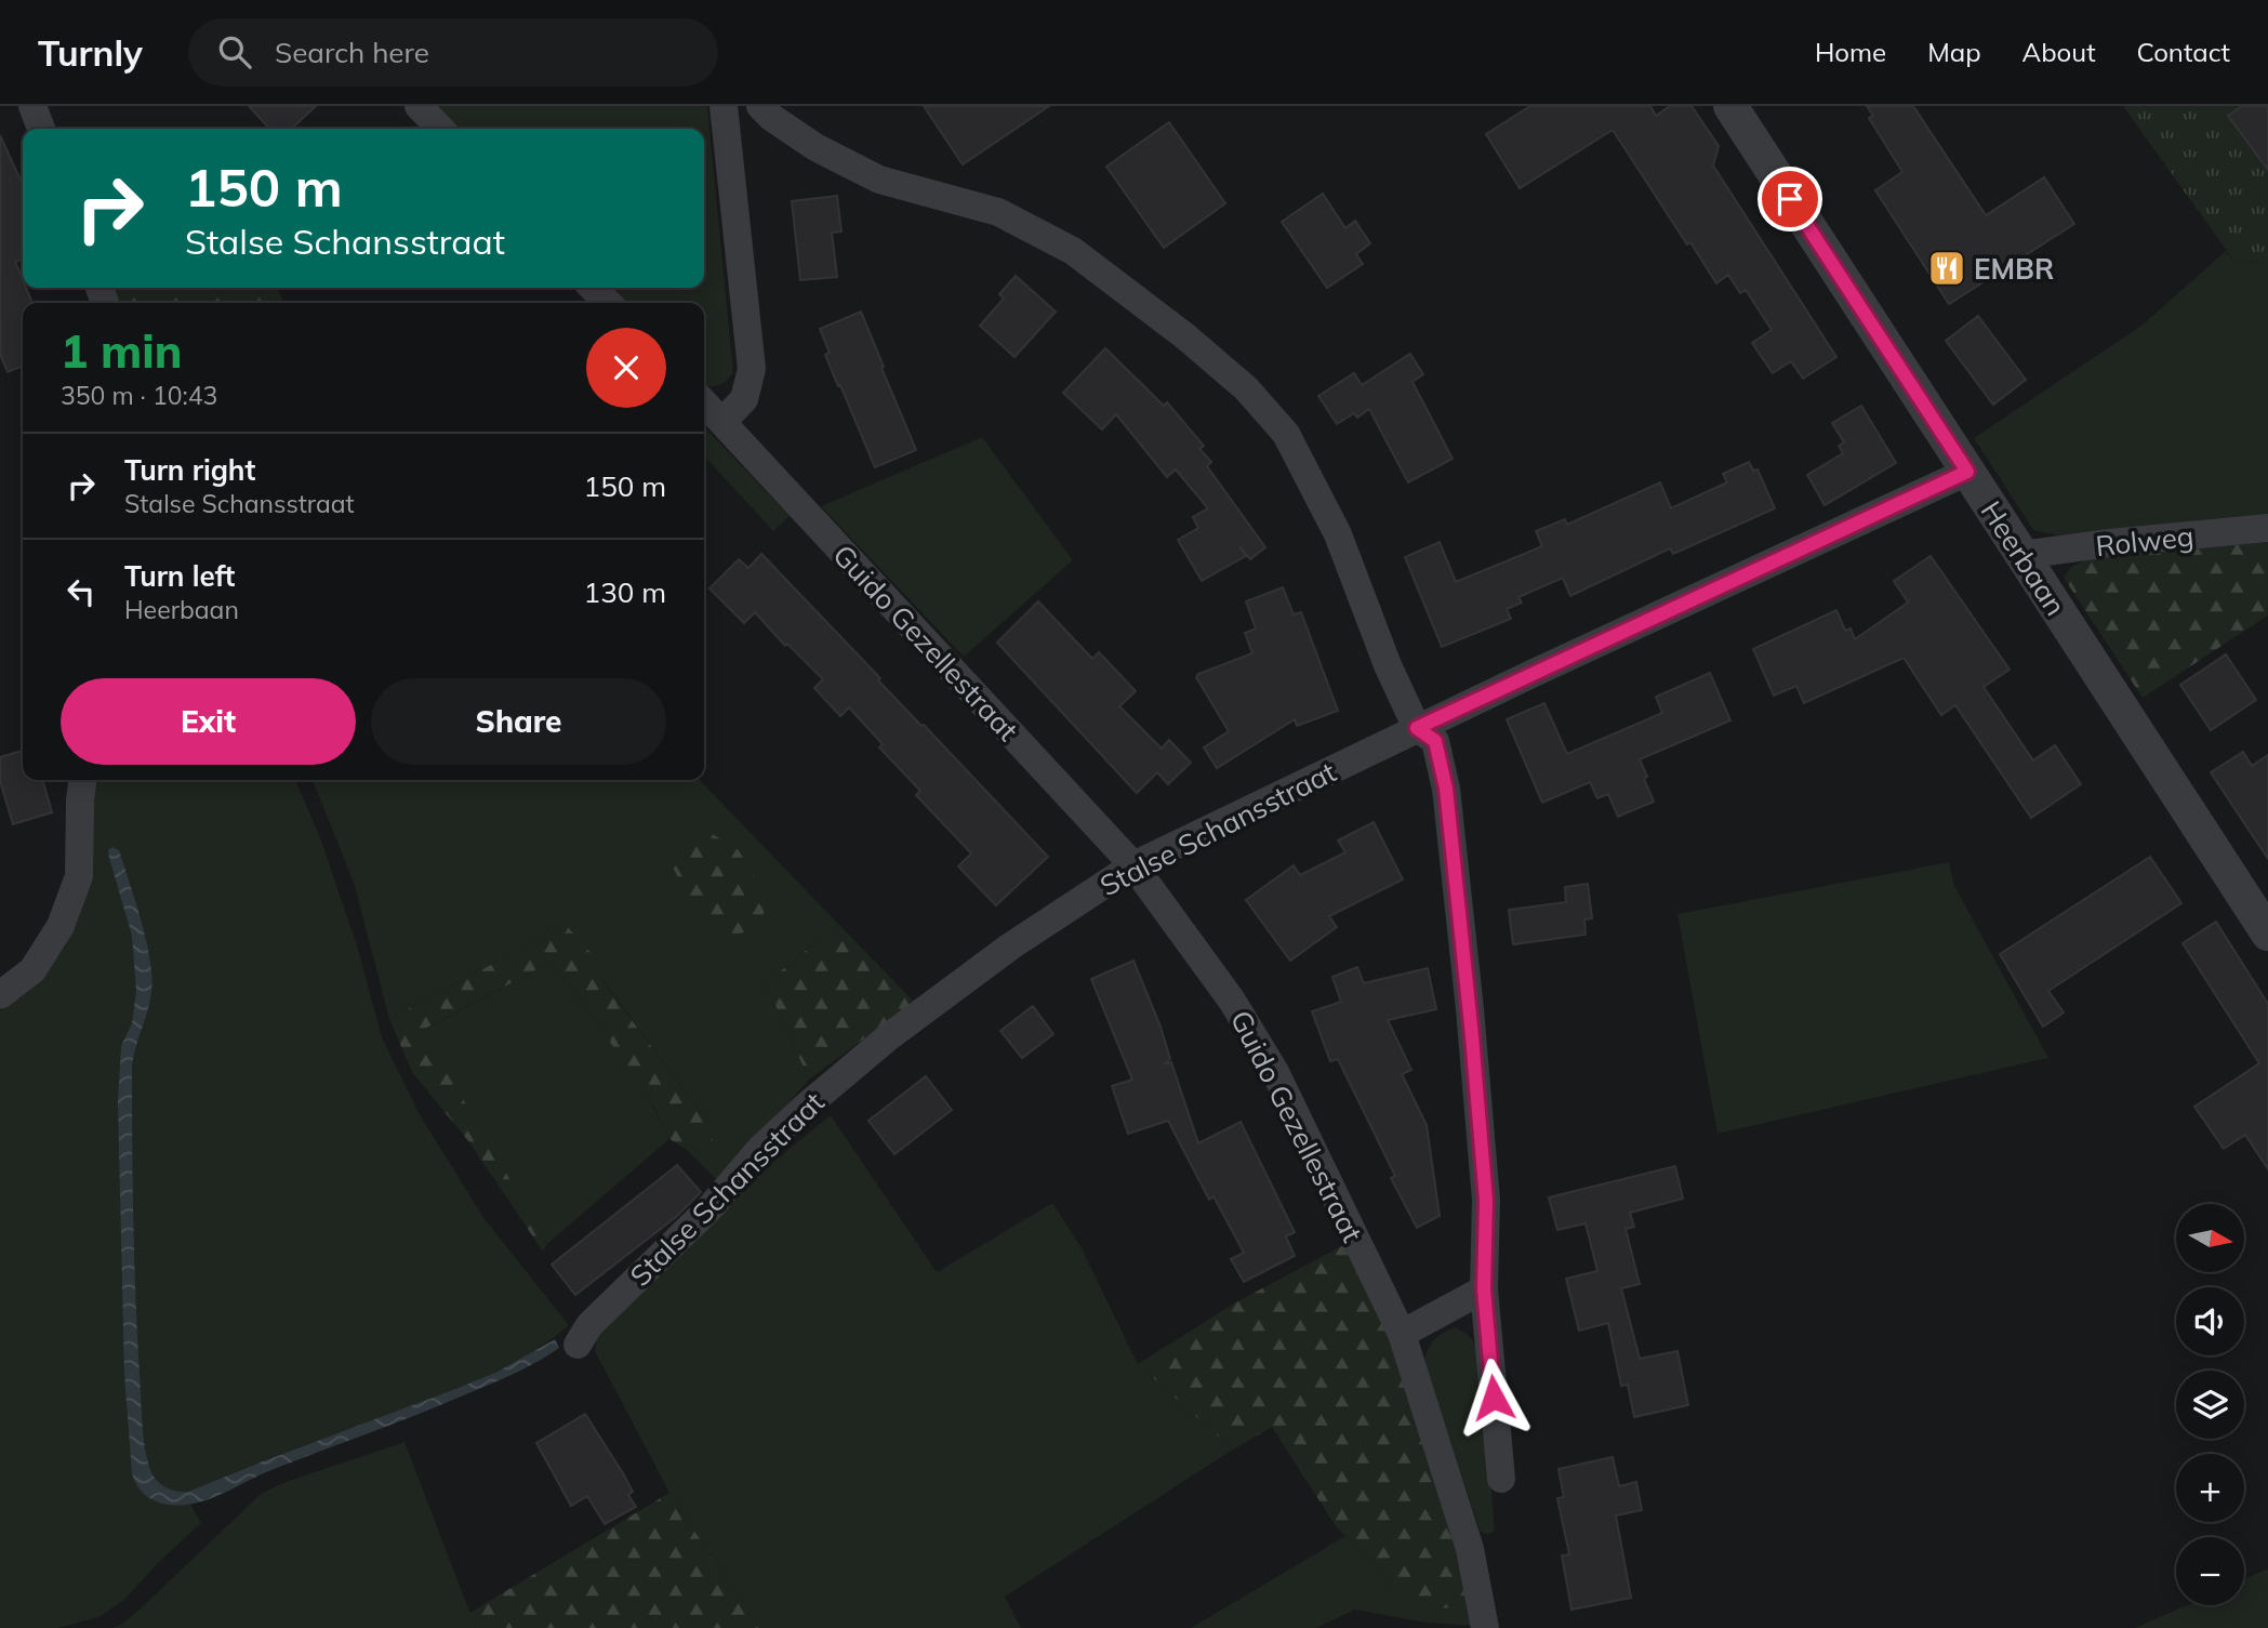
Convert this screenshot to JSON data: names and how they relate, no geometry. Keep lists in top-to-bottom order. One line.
{"streets":{"street":["Rolweg","Heerbaan","Guido Gezellestraat","Stalse Schansstraat"]},"crossings":[["Rolweg","Heerbaan"],["Heerbaan","Stalse Schansstraat"],["Guido Gezellestraat","Stalse Schansstraat"]],"places":{"restaurant":["EMBR"]},"north":"right","page":{"header":"Turnly","search":"Search here","nav":["Home","Map","About","Contact"],"turn":["150 m","Stalse Schansstraat"],"heading":["1 min","350 m · 10:43"],"list":[{"name":"Turn right","note":"Stalse Schansstraat","value":"150 m"},{"name":"Turn left","note":"Heerbaan","value":"130 m"}],"buttons":["Exit","Share"],"map_buttons":["+","−"]}}
